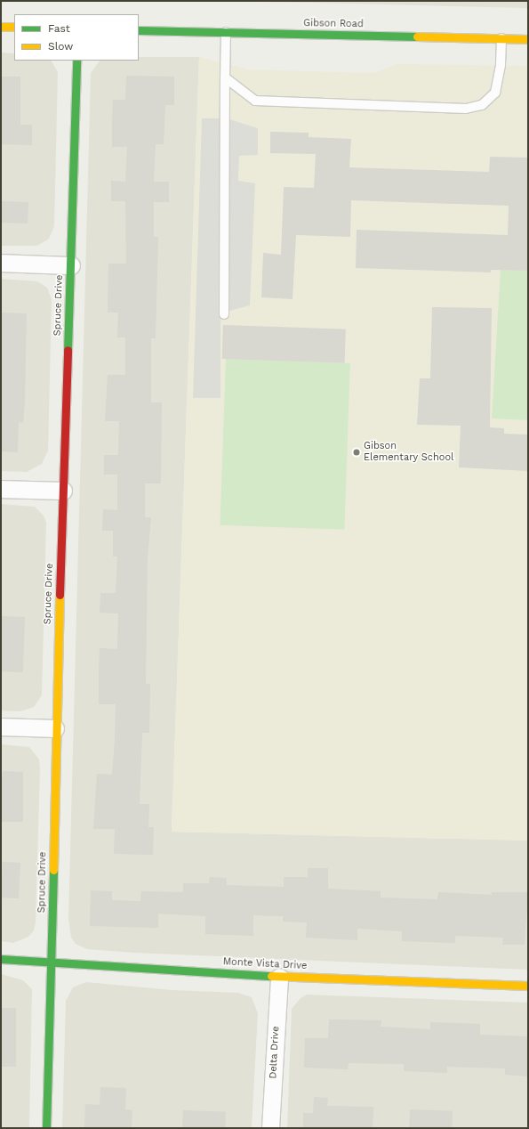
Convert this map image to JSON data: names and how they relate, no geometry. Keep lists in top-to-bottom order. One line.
{"streets":{"street":["Gibson Road","Spruce Drive","Monte Vista Drive","Delta Drive"]},"crossings":[["Spruce Drive","Monte Vista Drive"],["Monte Vista Drive","Delta Drive"]],"places":["Gibson Elementary School"],"legend":["Fast","Slow"]}
